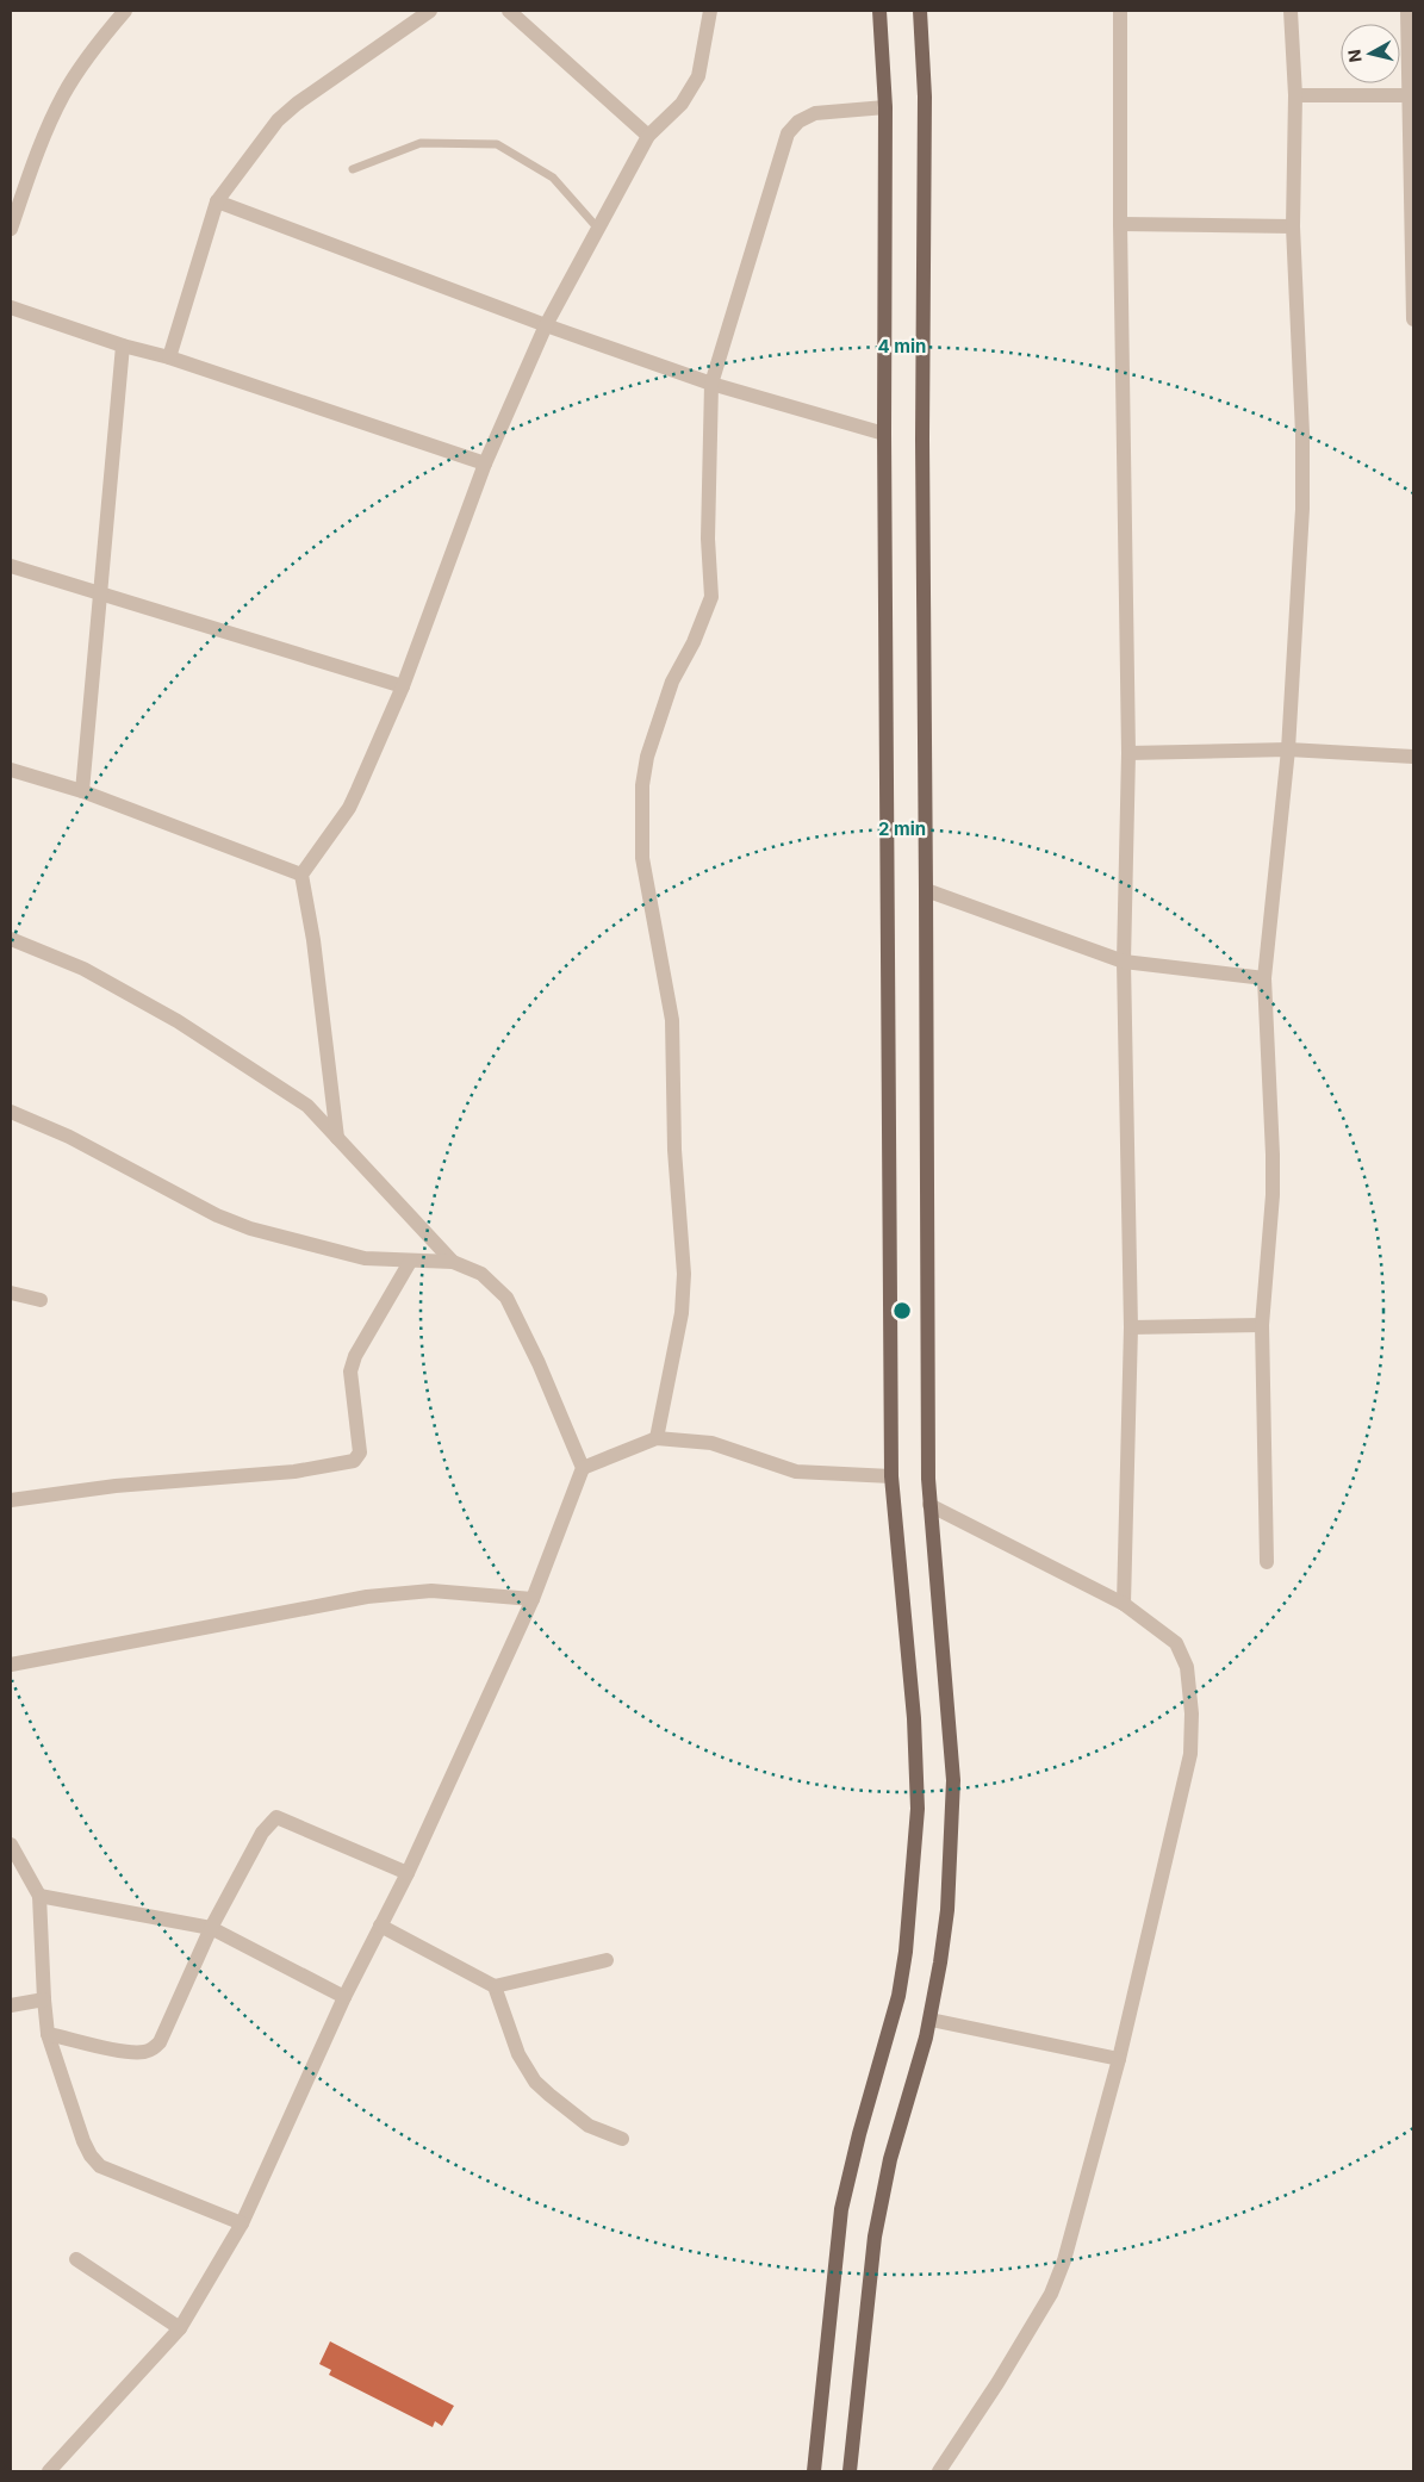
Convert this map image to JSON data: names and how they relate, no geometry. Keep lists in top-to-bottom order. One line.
{"north":"left","rings":["4 min","2 min"]}
